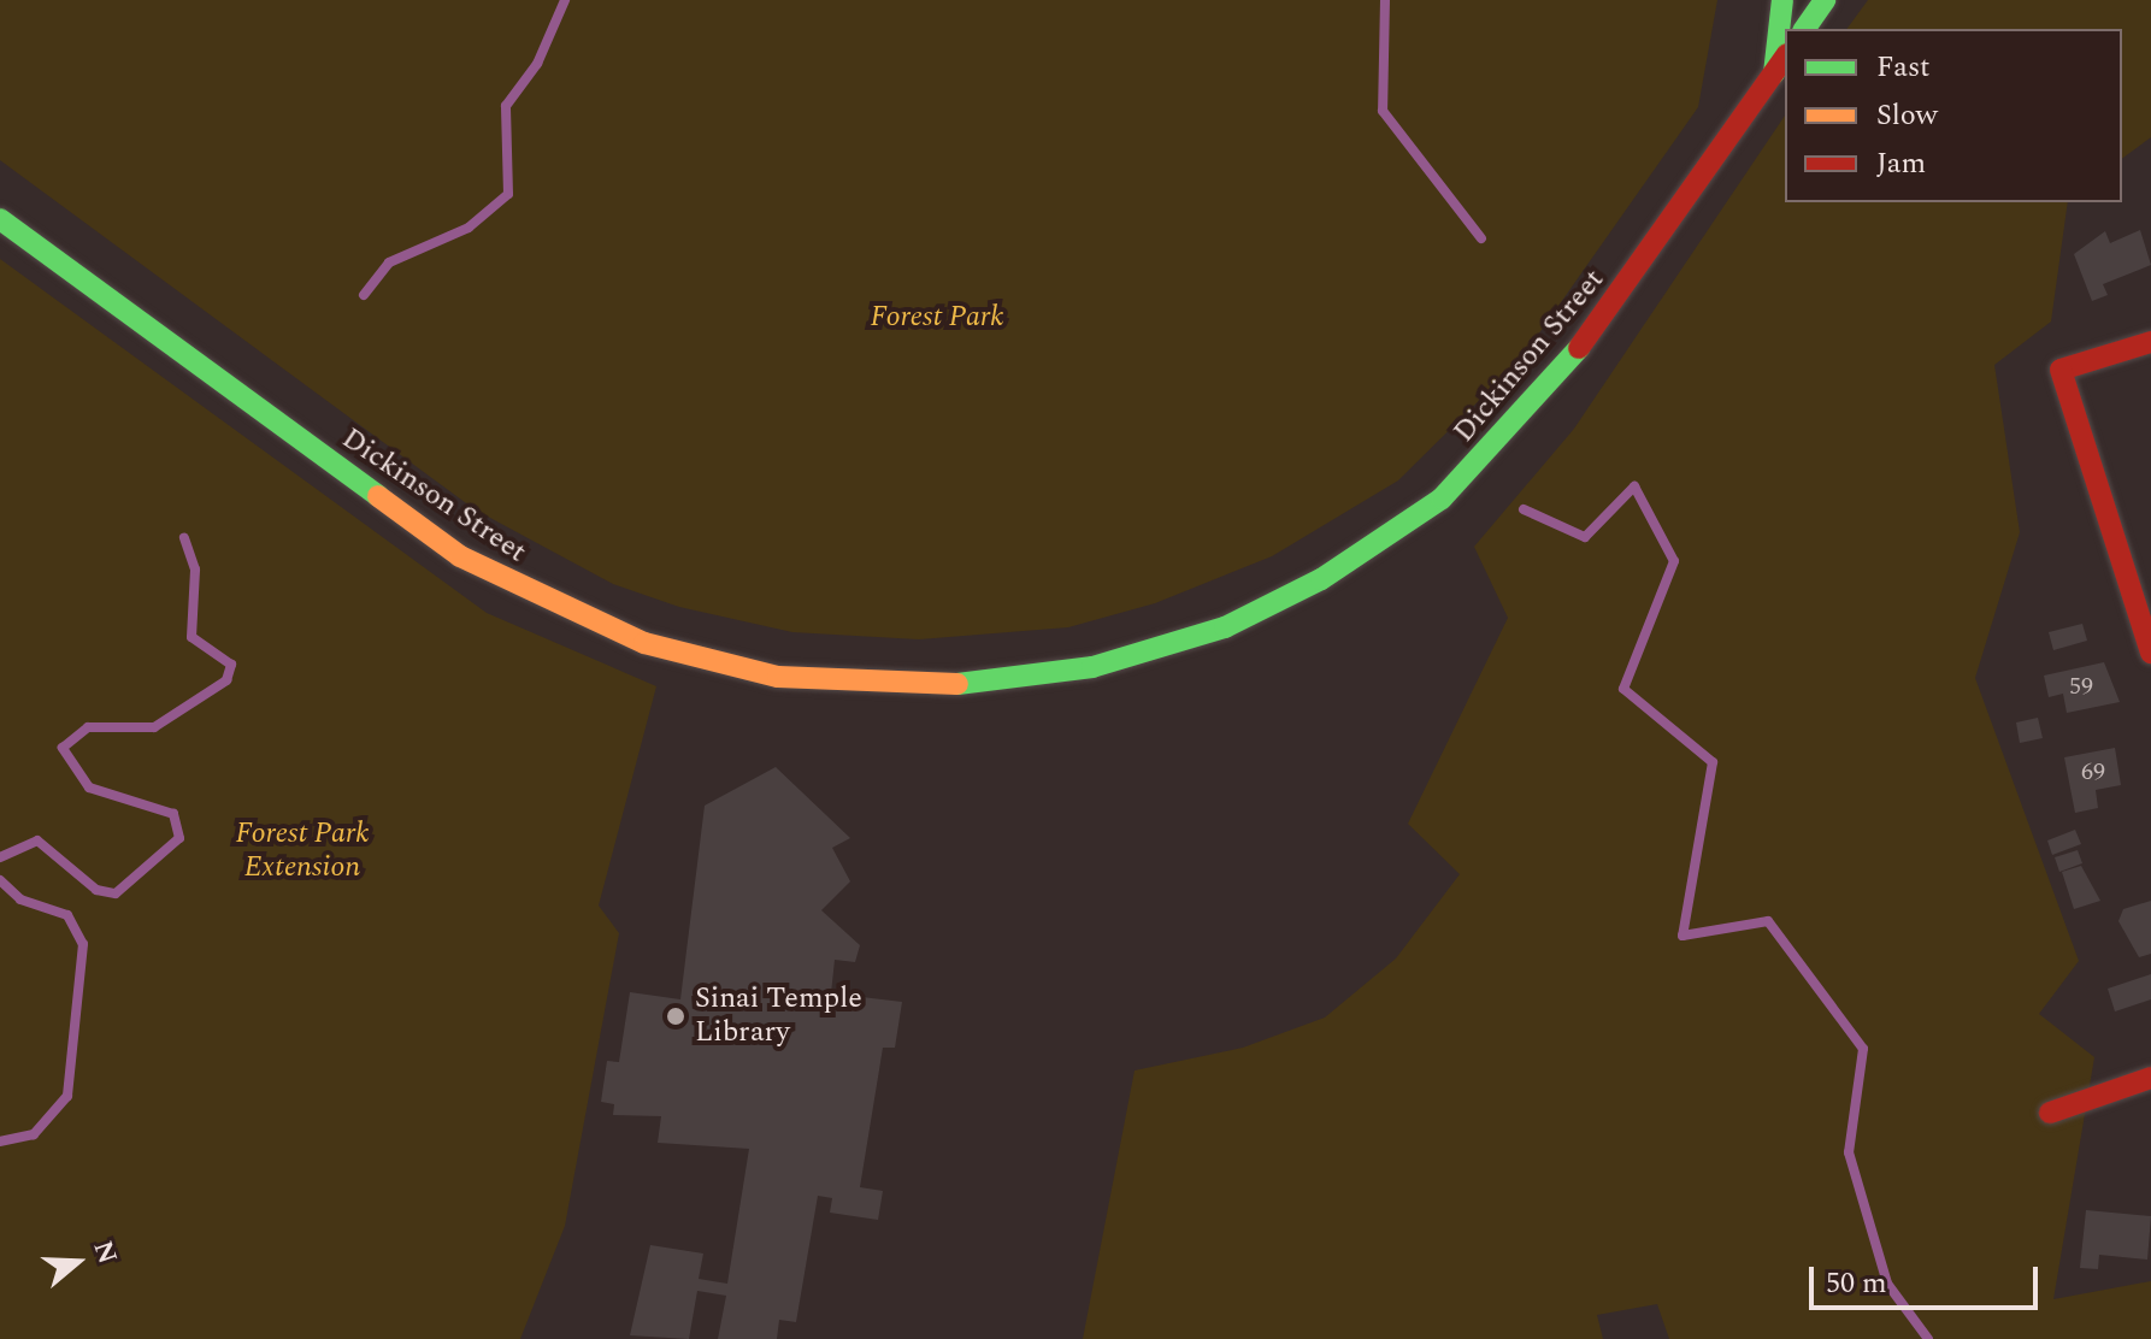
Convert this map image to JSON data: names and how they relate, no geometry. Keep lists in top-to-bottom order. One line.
{"streets":{"main road":["Dickinson Street"]},"parks":["Forest Park","Forest Park Extension"],"places":["Sinai Temple Library"],"house_numbers":["59","69"],"legend":["Fast","Slow","Jam"],"scale_bar":"50 m","north":"right"}
